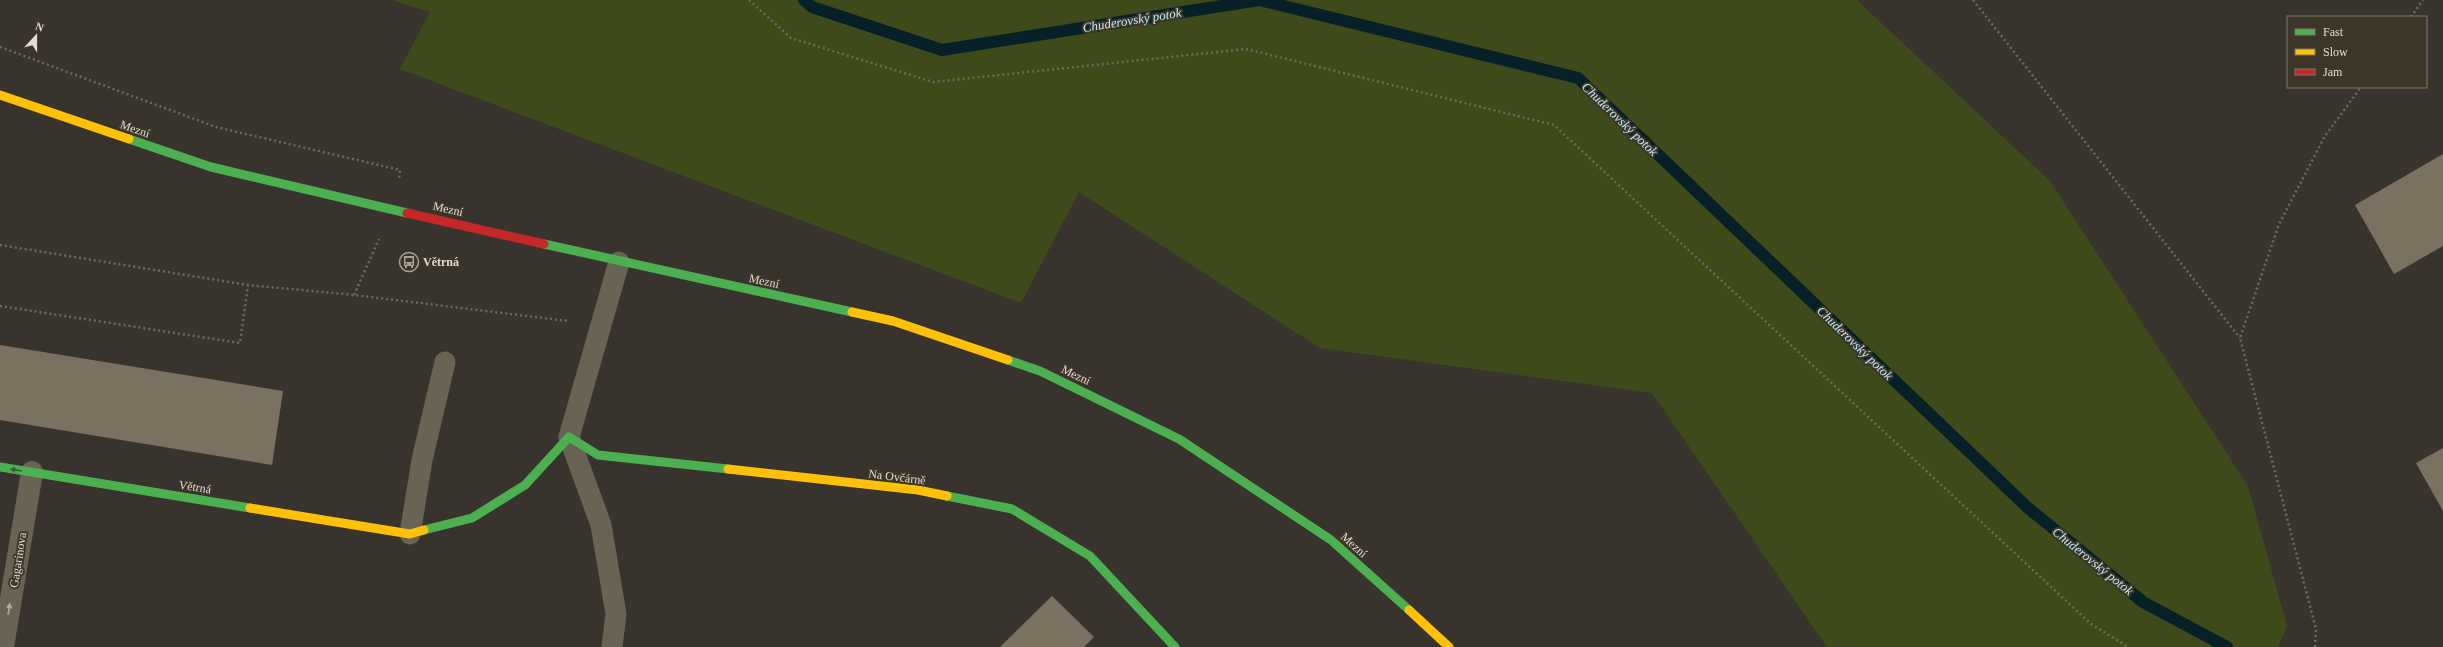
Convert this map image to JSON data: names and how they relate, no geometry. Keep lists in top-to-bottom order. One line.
{"streets":{"street":["Mezní","Na Ovčárně","Větrná","Gagarinova"]},"crossings":[["Na Ovčárně","Větrná"],["Větrná","Gagarinova"]],"one_way":["Gagarinova"],"water":["Chuderovský potok"],"places":{"bus stop":["Větrná"]},"legend":["Fast","Slow","Jam"],"north":"top"}
